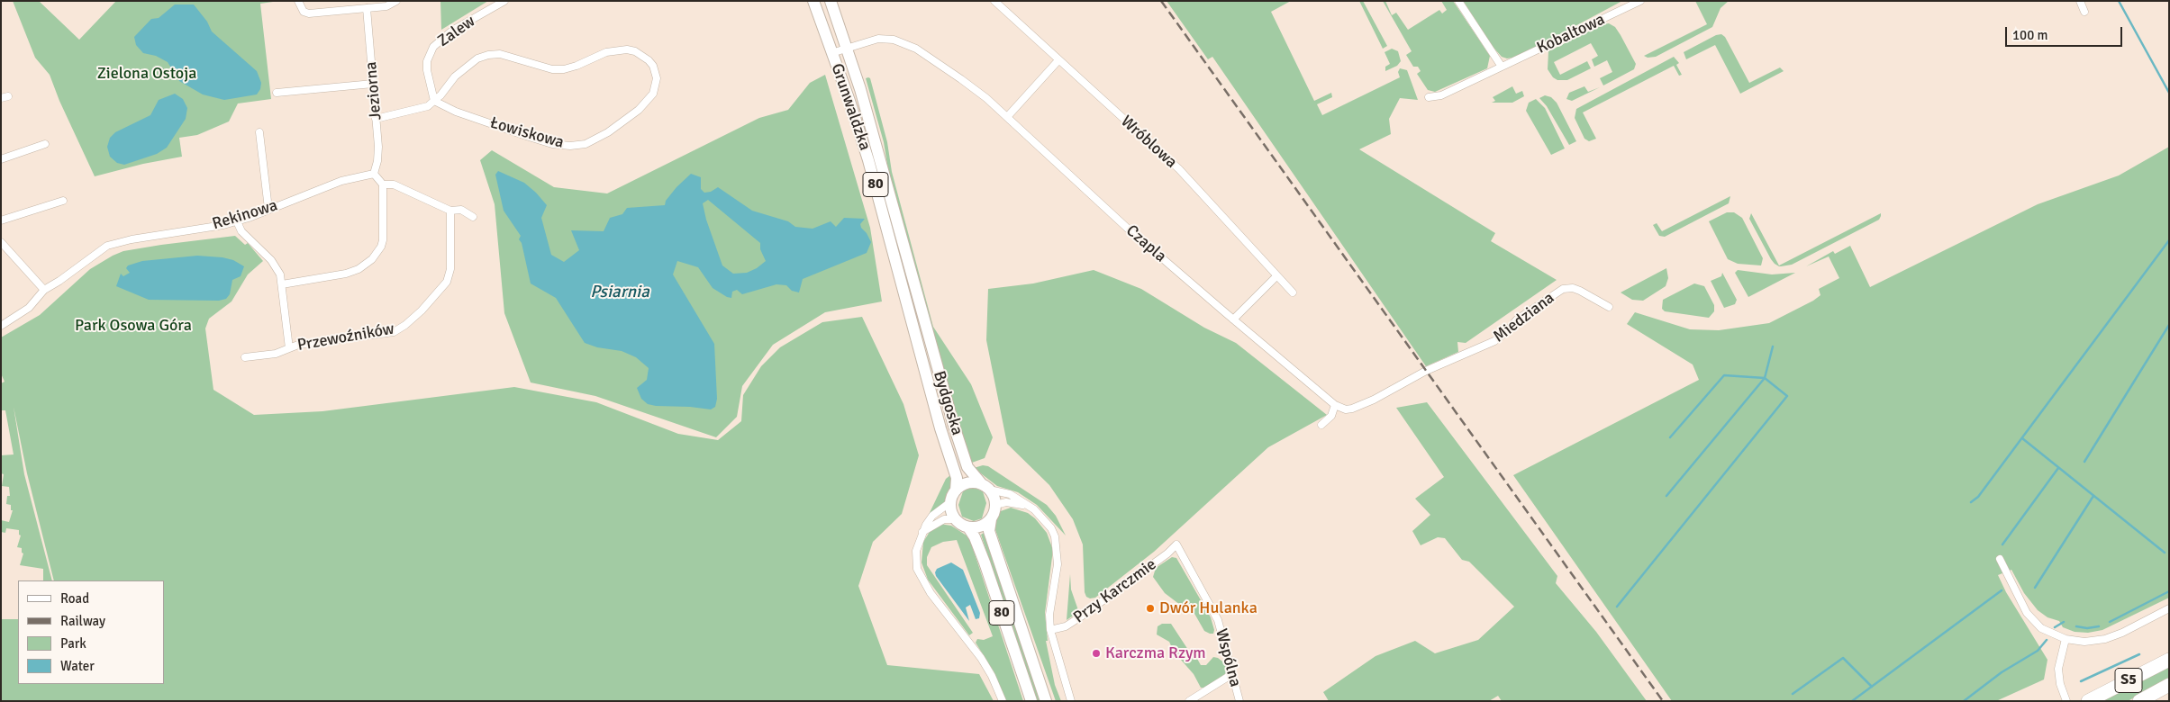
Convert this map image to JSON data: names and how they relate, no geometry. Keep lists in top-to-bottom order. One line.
{"streets":{"highway":["S5"],"main road":["Grunwaldzka","80","Bydgoska"],"street":["Zalew","Kobaltowa","Jeziorna","Łowiskowa","Wróblowa","Rekinowa","Czapla","Miedziana","Przewoźników","Przy Karczmie","Wspólna"]},"crossings":[["Zalew","Łowiskowa"],["Jeziorna","Łowiskowa"],["Jeziorna","Rekinowa"],["Grunwaldzka","Czapla"],["Grunwaldzka","Bydgoska"],["80","Bydgoska"],["Czapla","Miedziana"],["Przy Karczmie","Wspólna"]],"water":["Psiarnia"],"parks":["Zielona Ostoja","Park Osowa Góra"],"places":["Dwór Hulanka","Karczma Rzym"],"legend":["Road","Railway","Park","Water"],"scale_bar":"100 m"}
